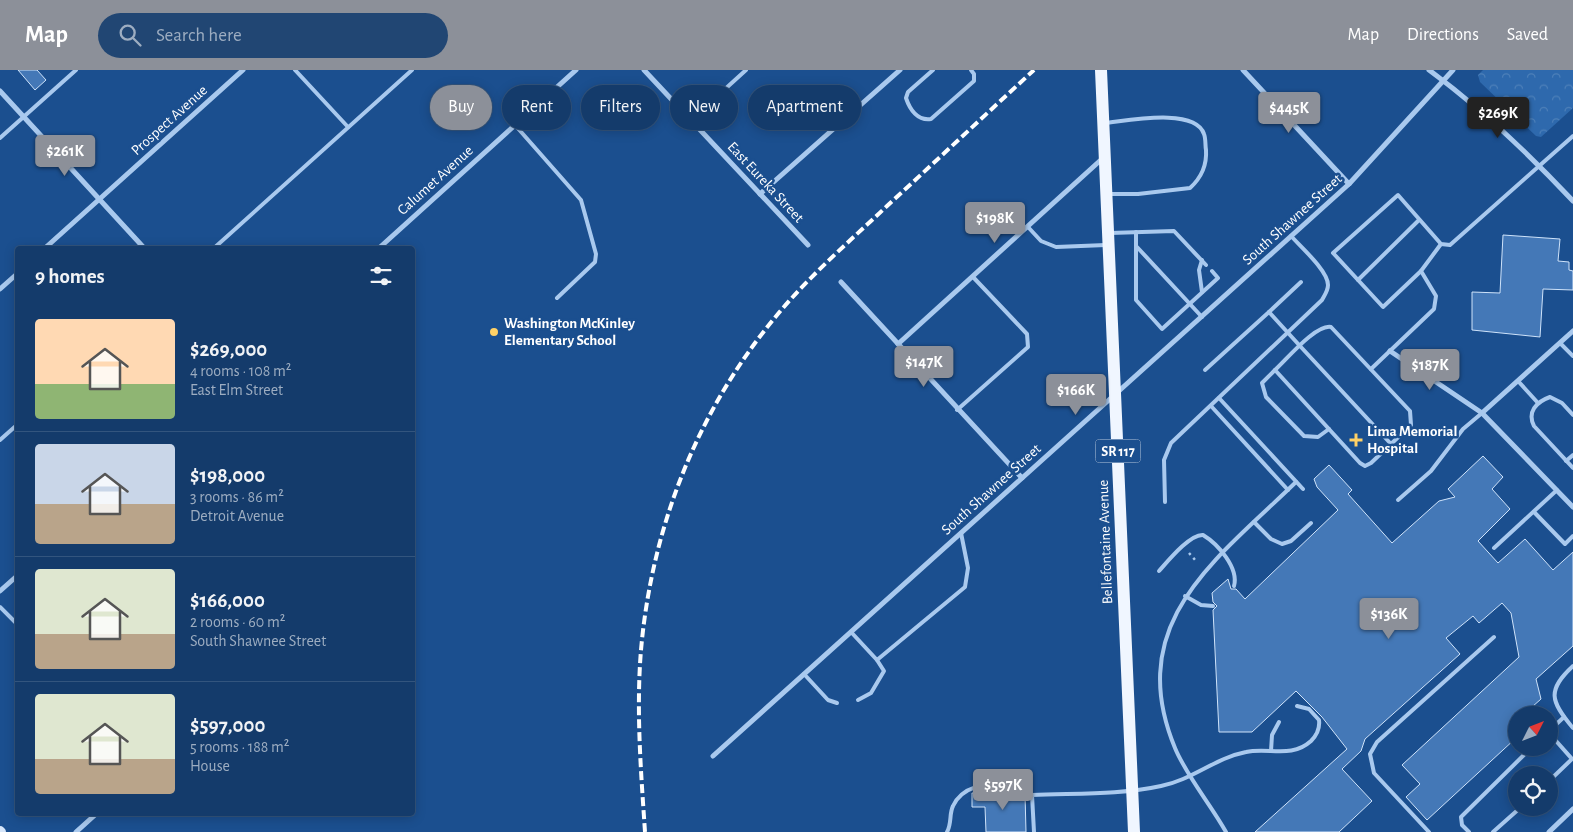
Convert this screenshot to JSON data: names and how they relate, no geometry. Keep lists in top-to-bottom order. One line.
{"streets":{"main road":["SR 117","Bellefontaine Avenue"],"street":["Prospect Avenue","Calumet Avenue","East Eureka Street","South Shawnee Street"]},"crossings":[["South Shawnee Street","Bellefontaine Avenue"]],"places":{"other":["Washington McKinley Elementary School"],"health":["Lima Memorial Hospital"]},"north":"top right","page":{"header":"Map","search":"Search here","nav":["Map","Directions","Saved"],"chip":["Buy","Rent","Filters","New","Apartment"],"price":["$445K","$269K","$261K","$198K","$147K","$187K","$166K","$136K","$597K"],"heading":"9 homes","list":[{"name":"$269,000","note":"4 rooms · 108 m² · East Elm Street"},{"name":"$198,000","note":"3 rooms · 86 m² · Detroit Avenue"},{"name":"$166,000","note":"2 rooms · 60 m² · South Shawnee Street"},{"name":"$597,000","note":"5 rooms · 188 m² · House"}]}}
